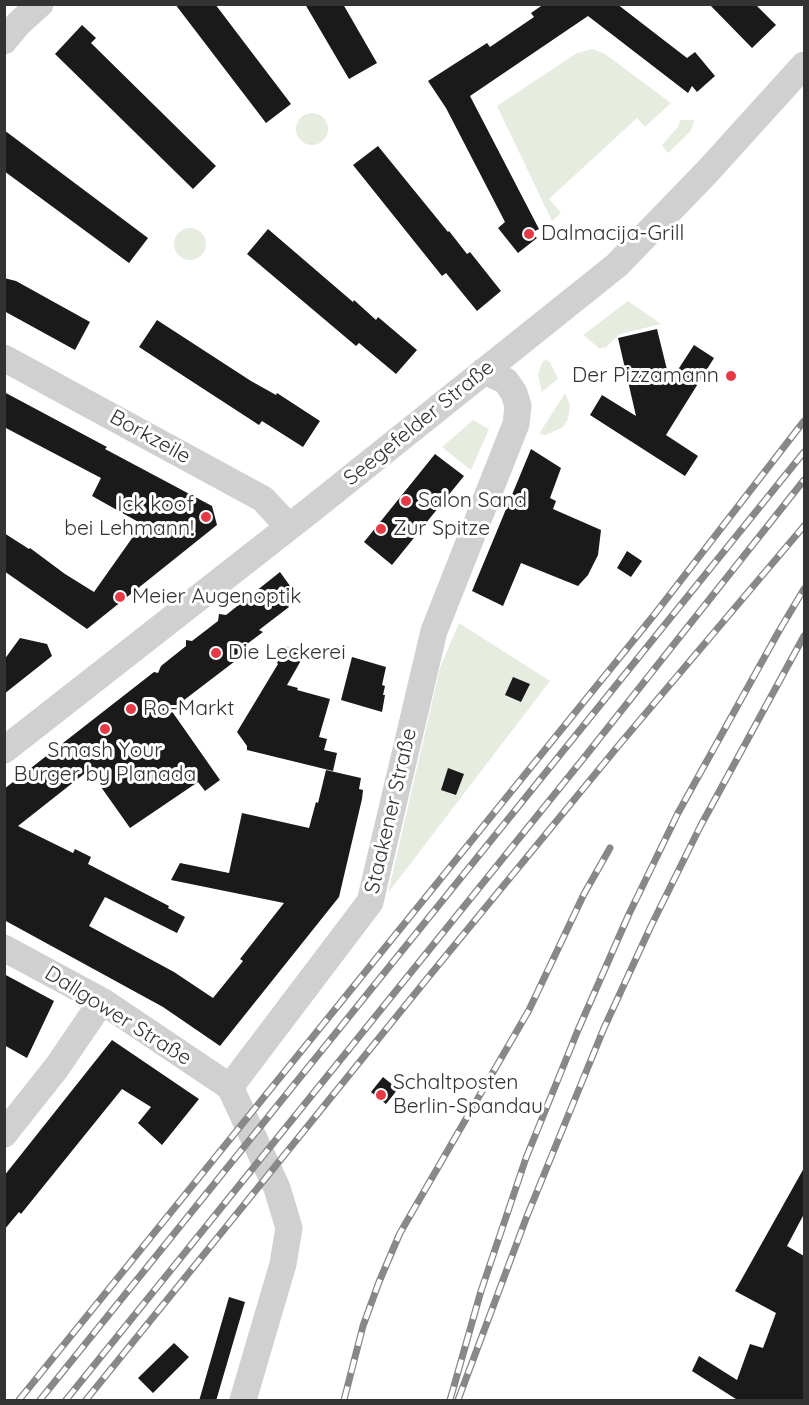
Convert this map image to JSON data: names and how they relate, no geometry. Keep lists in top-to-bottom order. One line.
{"streets":{"street":["Seegefelder Straße","Borkzeile","Staakener Straße","Dallgower Straße"]},"crossings":[["Seegefelder Straße","Borkzeile"],["Seegefelder Straße","Staakener Straße"],["Staakener Straße","Dallgower Straße"]],"places":["Dalmacija-Grill","Der Pizzamann","Salon Sand","Ick koof bei Lehmann!","Zur Spitze","Meier Augenoptik","Die Leckerei","Ro-Markt","Smash Your Burger by Planada","Schaltposten Berlin-Spandau"]}
